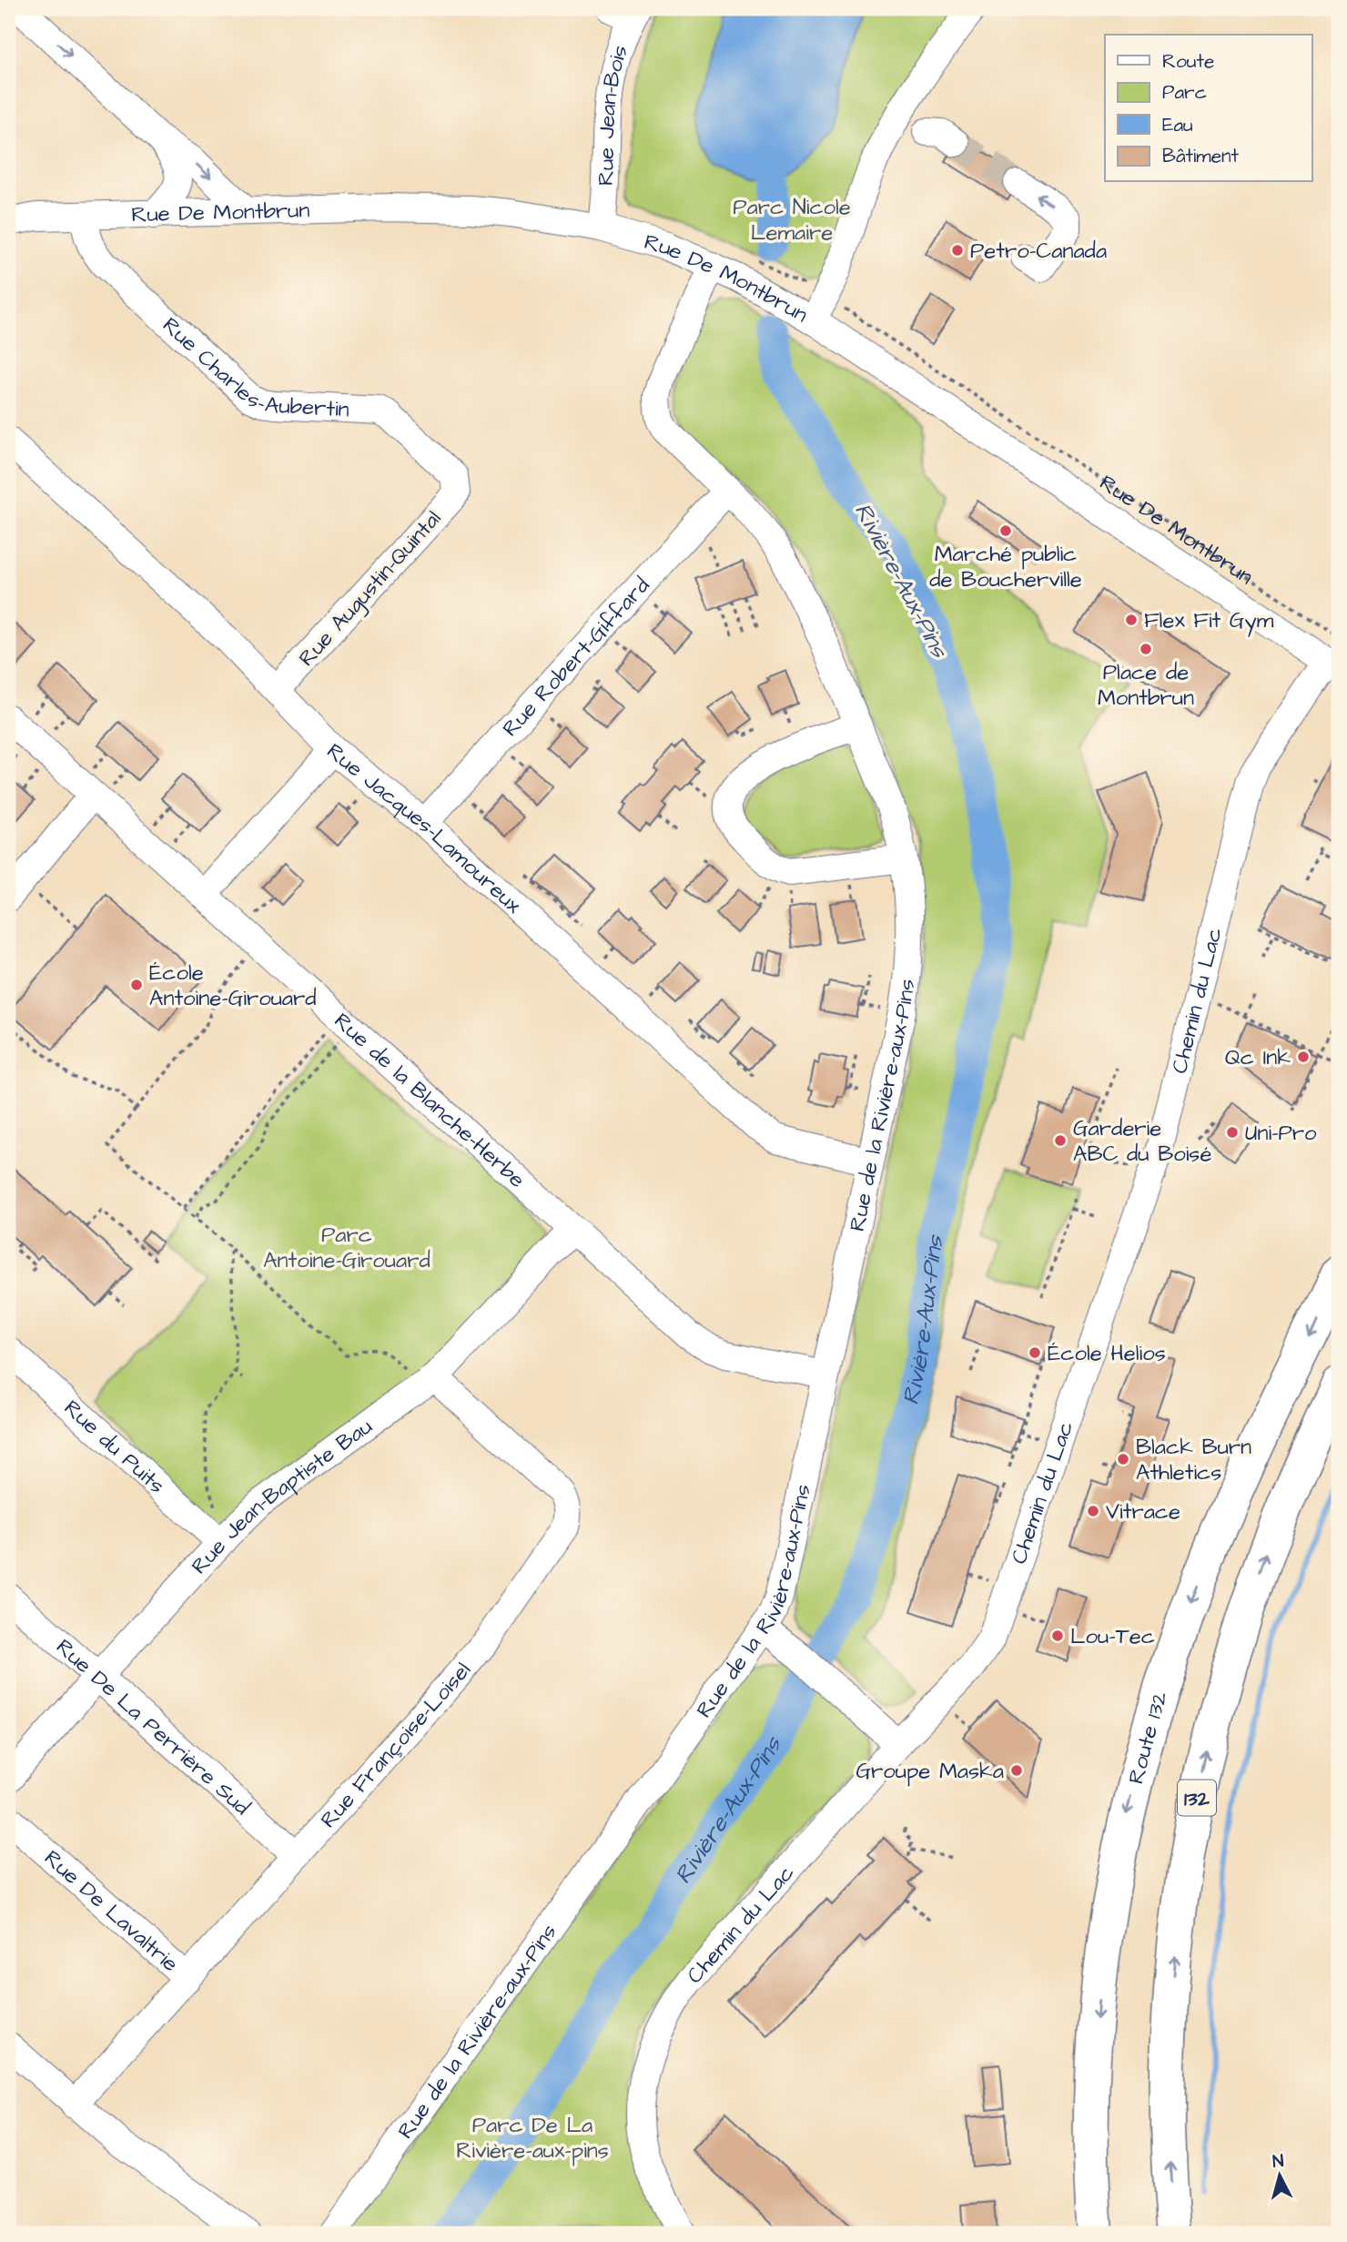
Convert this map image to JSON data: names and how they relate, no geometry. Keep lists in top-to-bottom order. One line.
{"streets":{"highway":["Route 132","132"],"street":["Rue Jean-Bois","Rue De Montbrun","Rue Charles-Aubertin","Rue Augustin-Quintal","Rue Robert-Giffard","Rue Jacques-Lamoureux","Chemin du Lac","Rue de la Blanche-Herbe","Rue de la Rivière-aux-Pins","Rue du Puits","Rue Jean-Baptiste Bau","Rue De La Perrière Sud","Rue Françoise-Loisel","Rue De Lavaltrie"]},"crossings":[["Rue Jean-Bois","Rue De Montbrun"],["Rue De Montbrun","Rue Charles-Aubertin"],["Rue De Montbrun","Chemin du Lac"],["Rue De Montbrun","Rue de la Rivière-aux-Pins"],["Rue Charles-Aubertin","Rue Augustin-Quintal"],["Rue Augustin-Quintal","Rue Jacques-Lamoureux"],["Rue Robert-Giffard","Rue Jacques-Lamoureux"],["Rue Robert-Giffard","Rue de la Rivière-aux-Pins"],["Rue Jacques-Lamoureux","Rue de la Rivière-aux-Pins"],["Rue de la Blanche-Herbe","Rue de la Rivière-aux-Pins"],["Rue de la Blanche-Herbe","Rue Jean-Baptiste Bau"],["Rue du Puits","Rue Jean-Baptiste Bau"],["Rue Jean-Baptiste Bau","Rue De La Perrière Sud"],["Rue Jean-Baptiste Bau","Rue Françoise-Loisel"],["Rue De La Perrière Sud","Rue Françoise-Loisel"],["Rue Françoise-Loisel","Rue De Lavaltrie"]],"water":["Rivière-Aux-Pins"],"parks":["Parc Nicole Lemaire","Parc Antoine-Girouard","Parc De La Rivière-aux-pins"],"places":["Petro-Canada","Marché public de Boucherville","Flex Fit Gym","Place de Montbrun","École Antoine-Girouard","Qc Ink","Uni-Pro","Garderie ABC du Boisé","École Helios","Black Burn Athletics","Vitrace","Lou-Tec","Groupe Maska"],"legend":["Route","Parc","Eau","Bâtiment"],"north":"top"}
